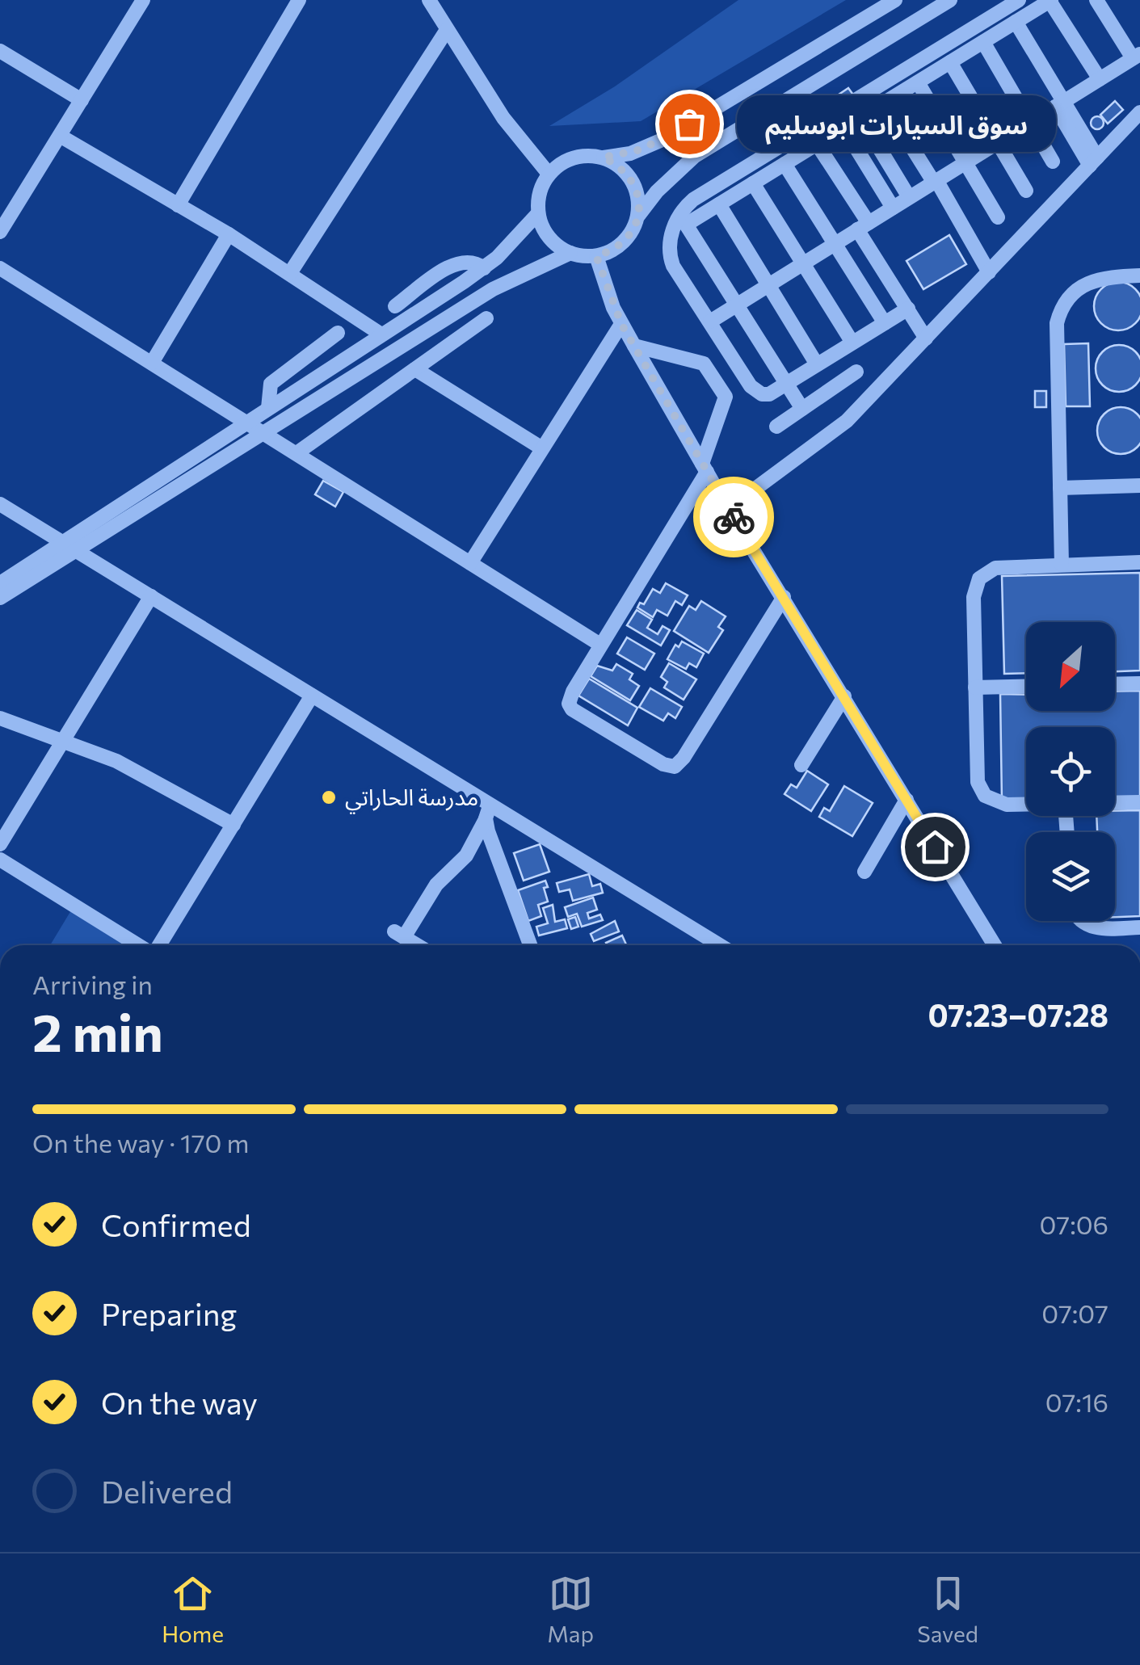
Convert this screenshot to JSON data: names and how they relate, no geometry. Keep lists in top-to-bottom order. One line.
{"places":["سوق السيارات ابوسليم","مدرسة الحاراتي"],"north":"bottom left","page":{"bubble":"سوق السيارات ابوسليم","heading":["2 min","Arriving in","07:23–07:28"],"bar":"On the way · 170 m","list":[["Confirmed","07:06"],["Preparing","07:07"],["On the way","07:16"],"Delivered"],"tabs":["Home","Map","Saved"]}}
